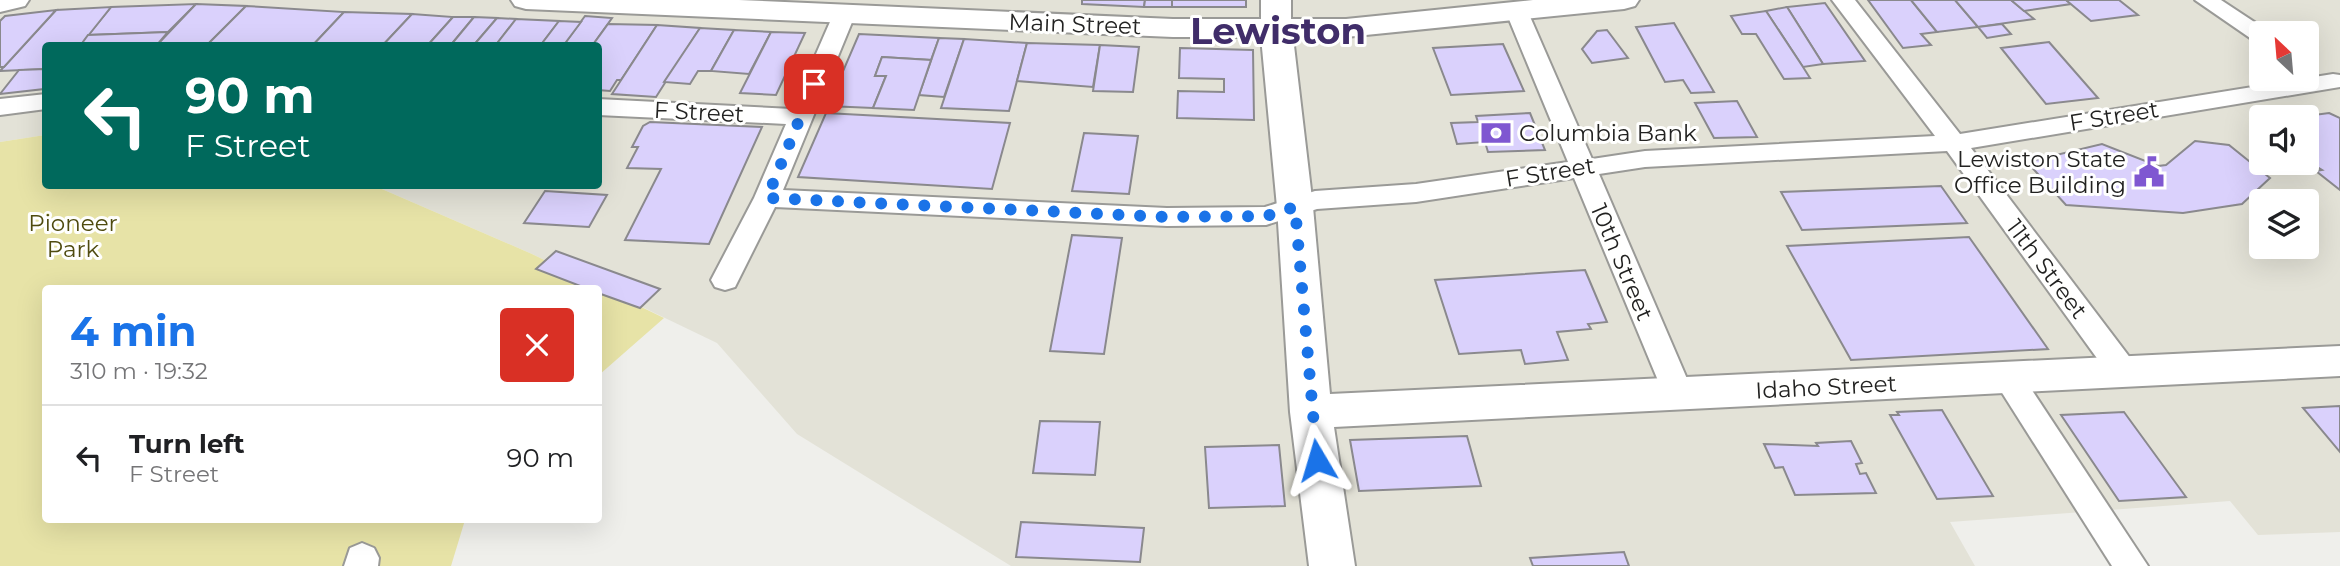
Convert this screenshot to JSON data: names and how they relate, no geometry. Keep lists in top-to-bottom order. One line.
{"streets":{"main road":["Main Street","Idaho Street"],"street":["F Street","10th Street","11th Street"]},"crossings":[["Main Street","10th Street"],["F Street","10th Street"],["F Street","11th Street"],["10th Street","Idaho Street"],["11th Street","Idaho Street"]],"districts":["Lewiston"],"parks":["Pioneer Park"],"places":{"bank":["Columbia Bank"],"public building":["Lewiston State Office Building"]},"north":"top left","page":{"turn":["90 m","F Street"],"heading":["4 min","310 m · 19:32"],"list":[{"name":"Turn left","note":"F Street","value":"90 m"}]}}
